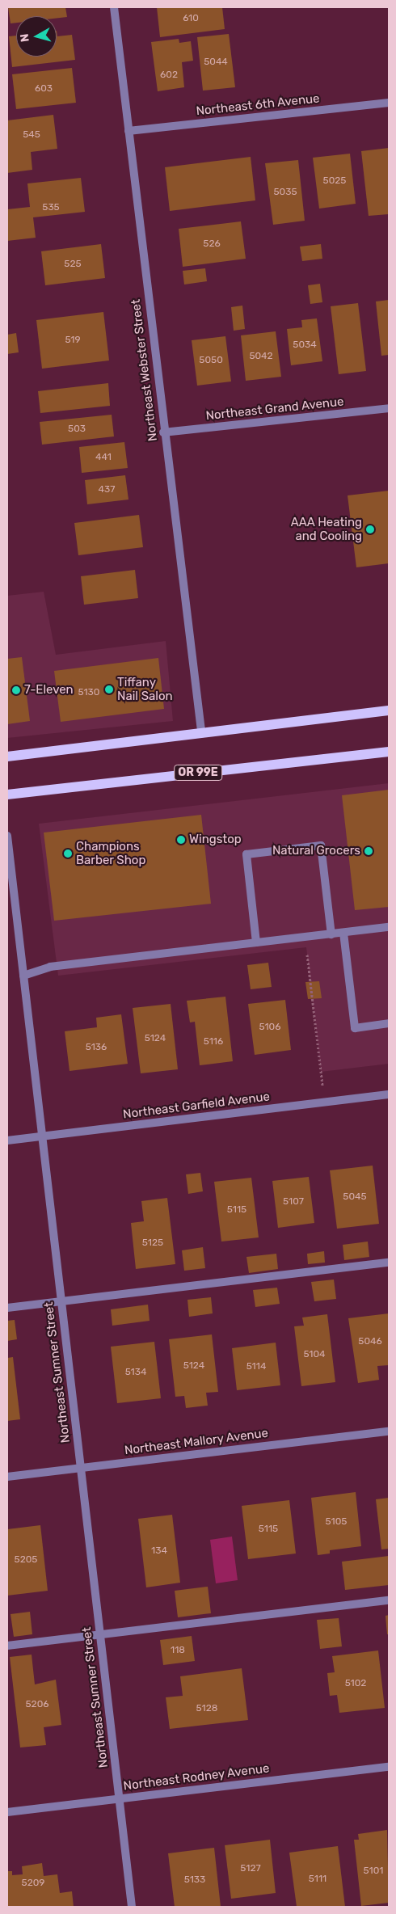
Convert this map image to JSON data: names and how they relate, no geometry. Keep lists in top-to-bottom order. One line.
{"streets":{"main road":["OR 99E"],"street":["Northeast 6th Avenue","Northeast Webster Street","Northeast Grand Avenue","Northeast Garfield Avenue","Northeast Sumner Street","Northeast Mallory Avenue","Northeast Rodney Avenue"]},"crossings":[["Northeast 6th Avenue","Northeast Webster Street"],["Northeast Webster Street","Northeast Grand Avenue"],["Northeast Garfield Avenue","Northeast Sumner Street"],["Northeast Sumner Street","Northeast Mallory Avenue"],["Northeast Sumner Street","Northeast Rodney Avenue"]],"places":["AAA Heating and Cooling","Tiffany Nail Salon","7-Eleven","Wingstop","Natural Grocers","Champions Barber Shop"],"house_numbers":["610","5044","602","603","545","5025","5035","535","526","525","519","5034","5042","5050","503","441","437","5130","5106","5124","5116","5136","5045","5107","5115","5125","5046","5104","5124","5114","5134","5105","5115","134","5205","118","5102","5206","5128","5127","5101","5111","5133","5209"],"north":"left"}
